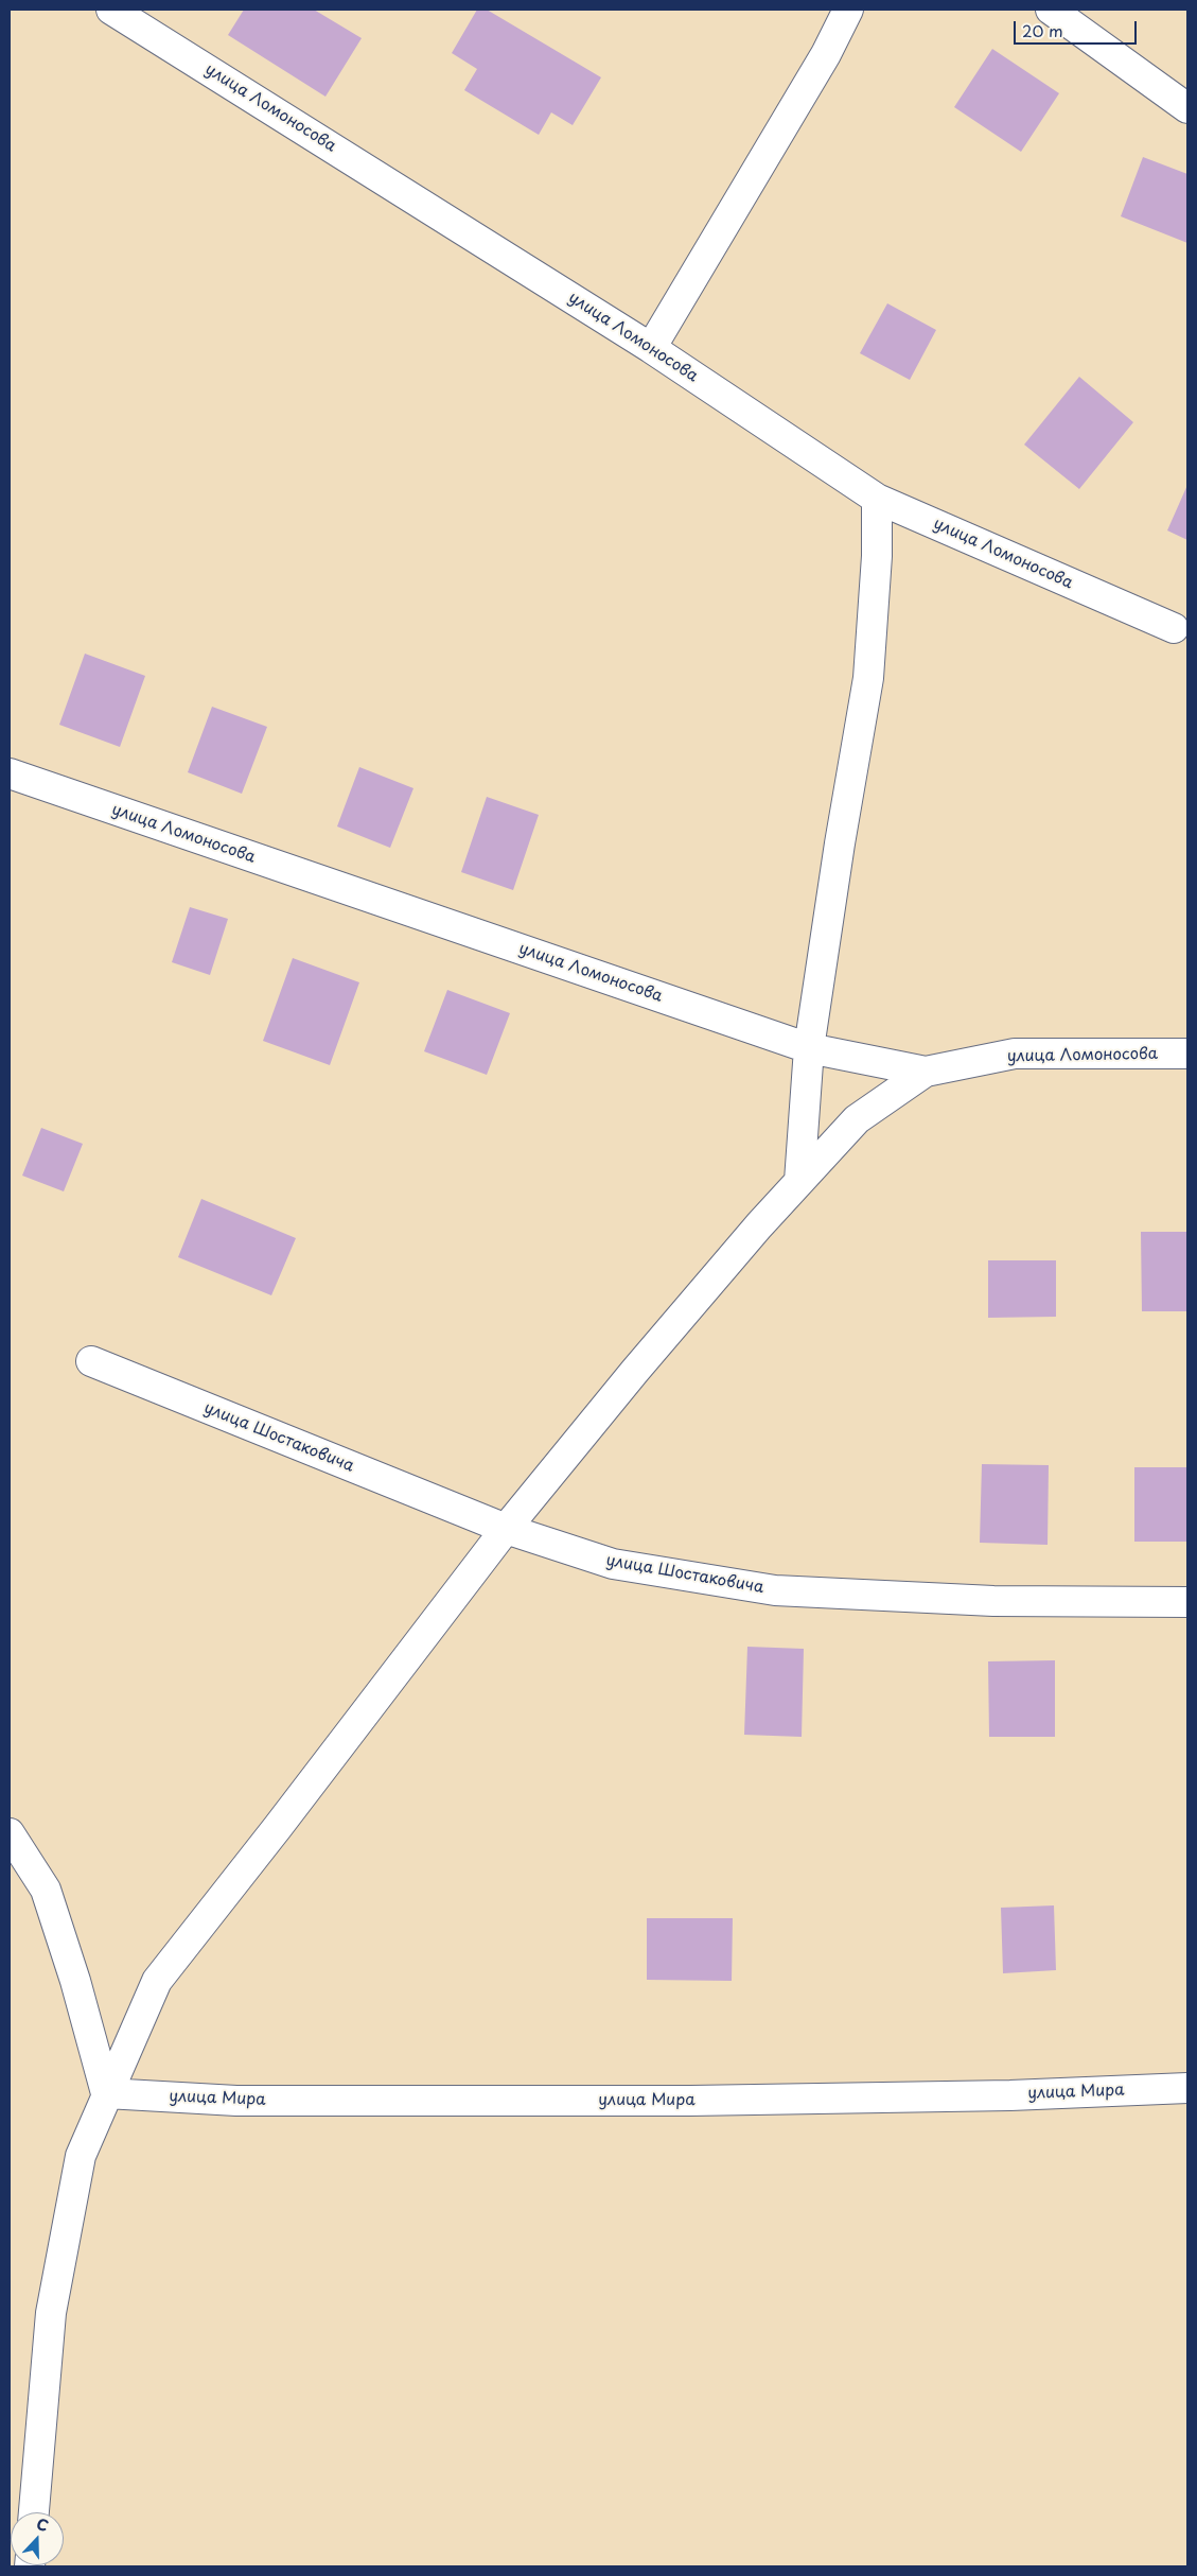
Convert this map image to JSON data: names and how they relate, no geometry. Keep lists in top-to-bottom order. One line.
{"streets":{"street":["улица Ломоносова","улица Шостаковича","улица Мира"]},"scale_bar":"20 m","north":"top"}
